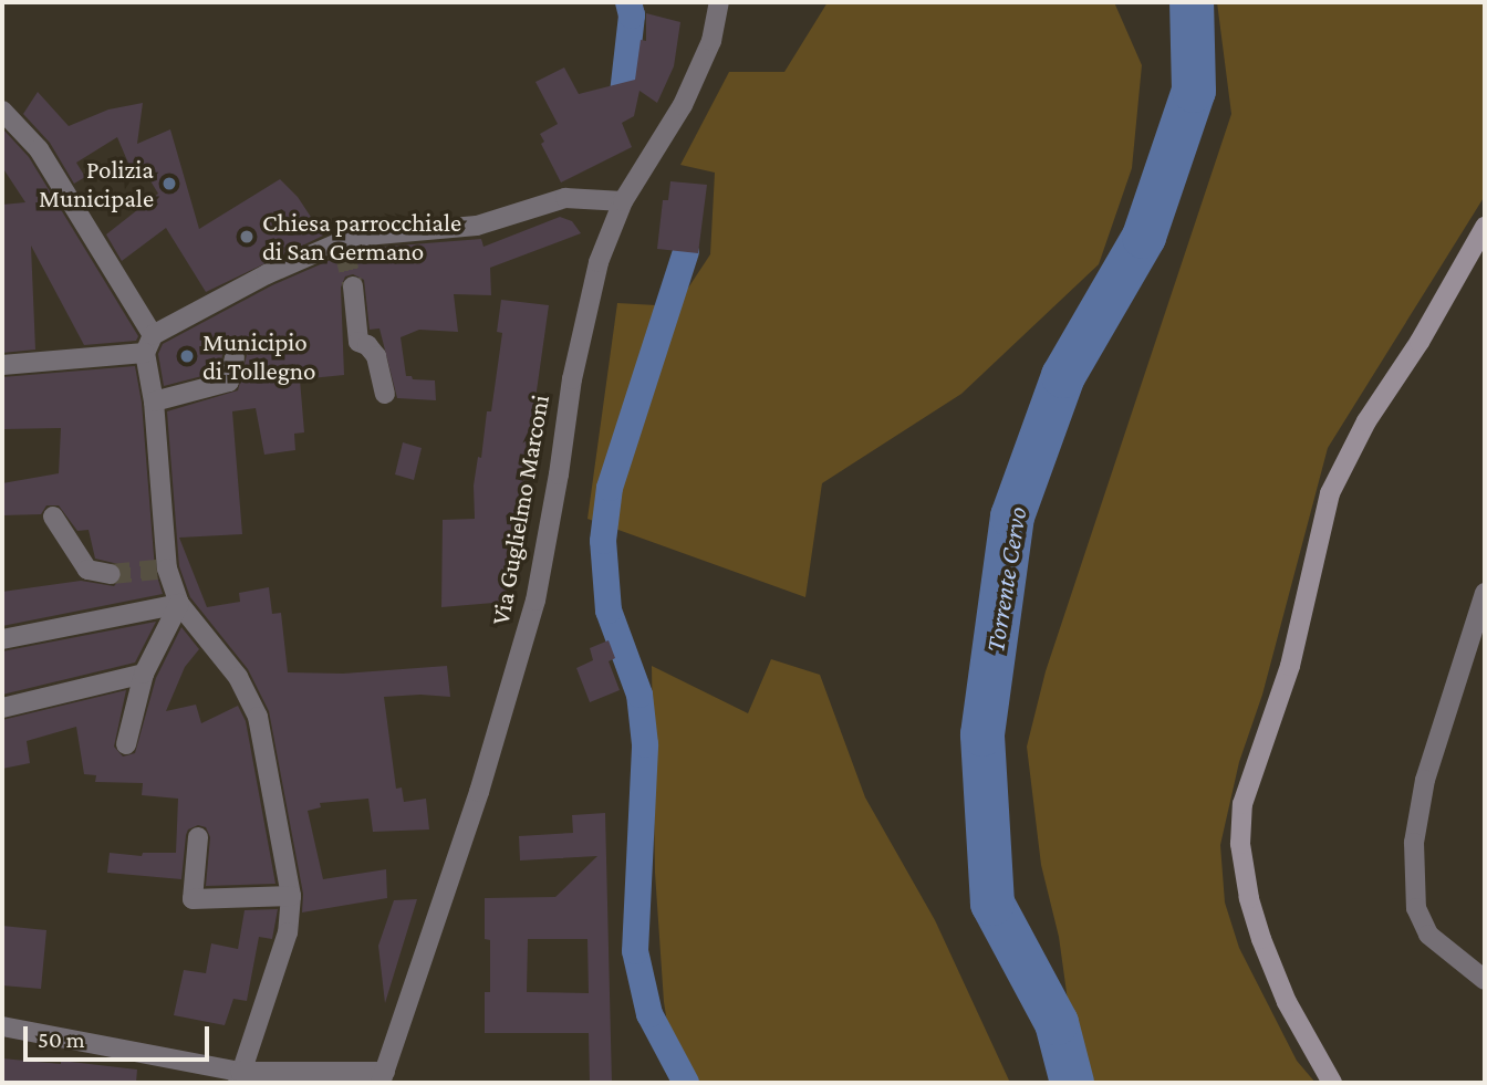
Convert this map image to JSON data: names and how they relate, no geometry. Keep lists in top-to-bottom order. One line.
{"streets":{"street":["Via Guglielmo Marconi"]},"water":["Torrente Cervo"],"places":["Polizia Municipale","Chiesa parrocchiale di San Germano","Municipio di Tollegno"],"scale_bar":"50 m"}
